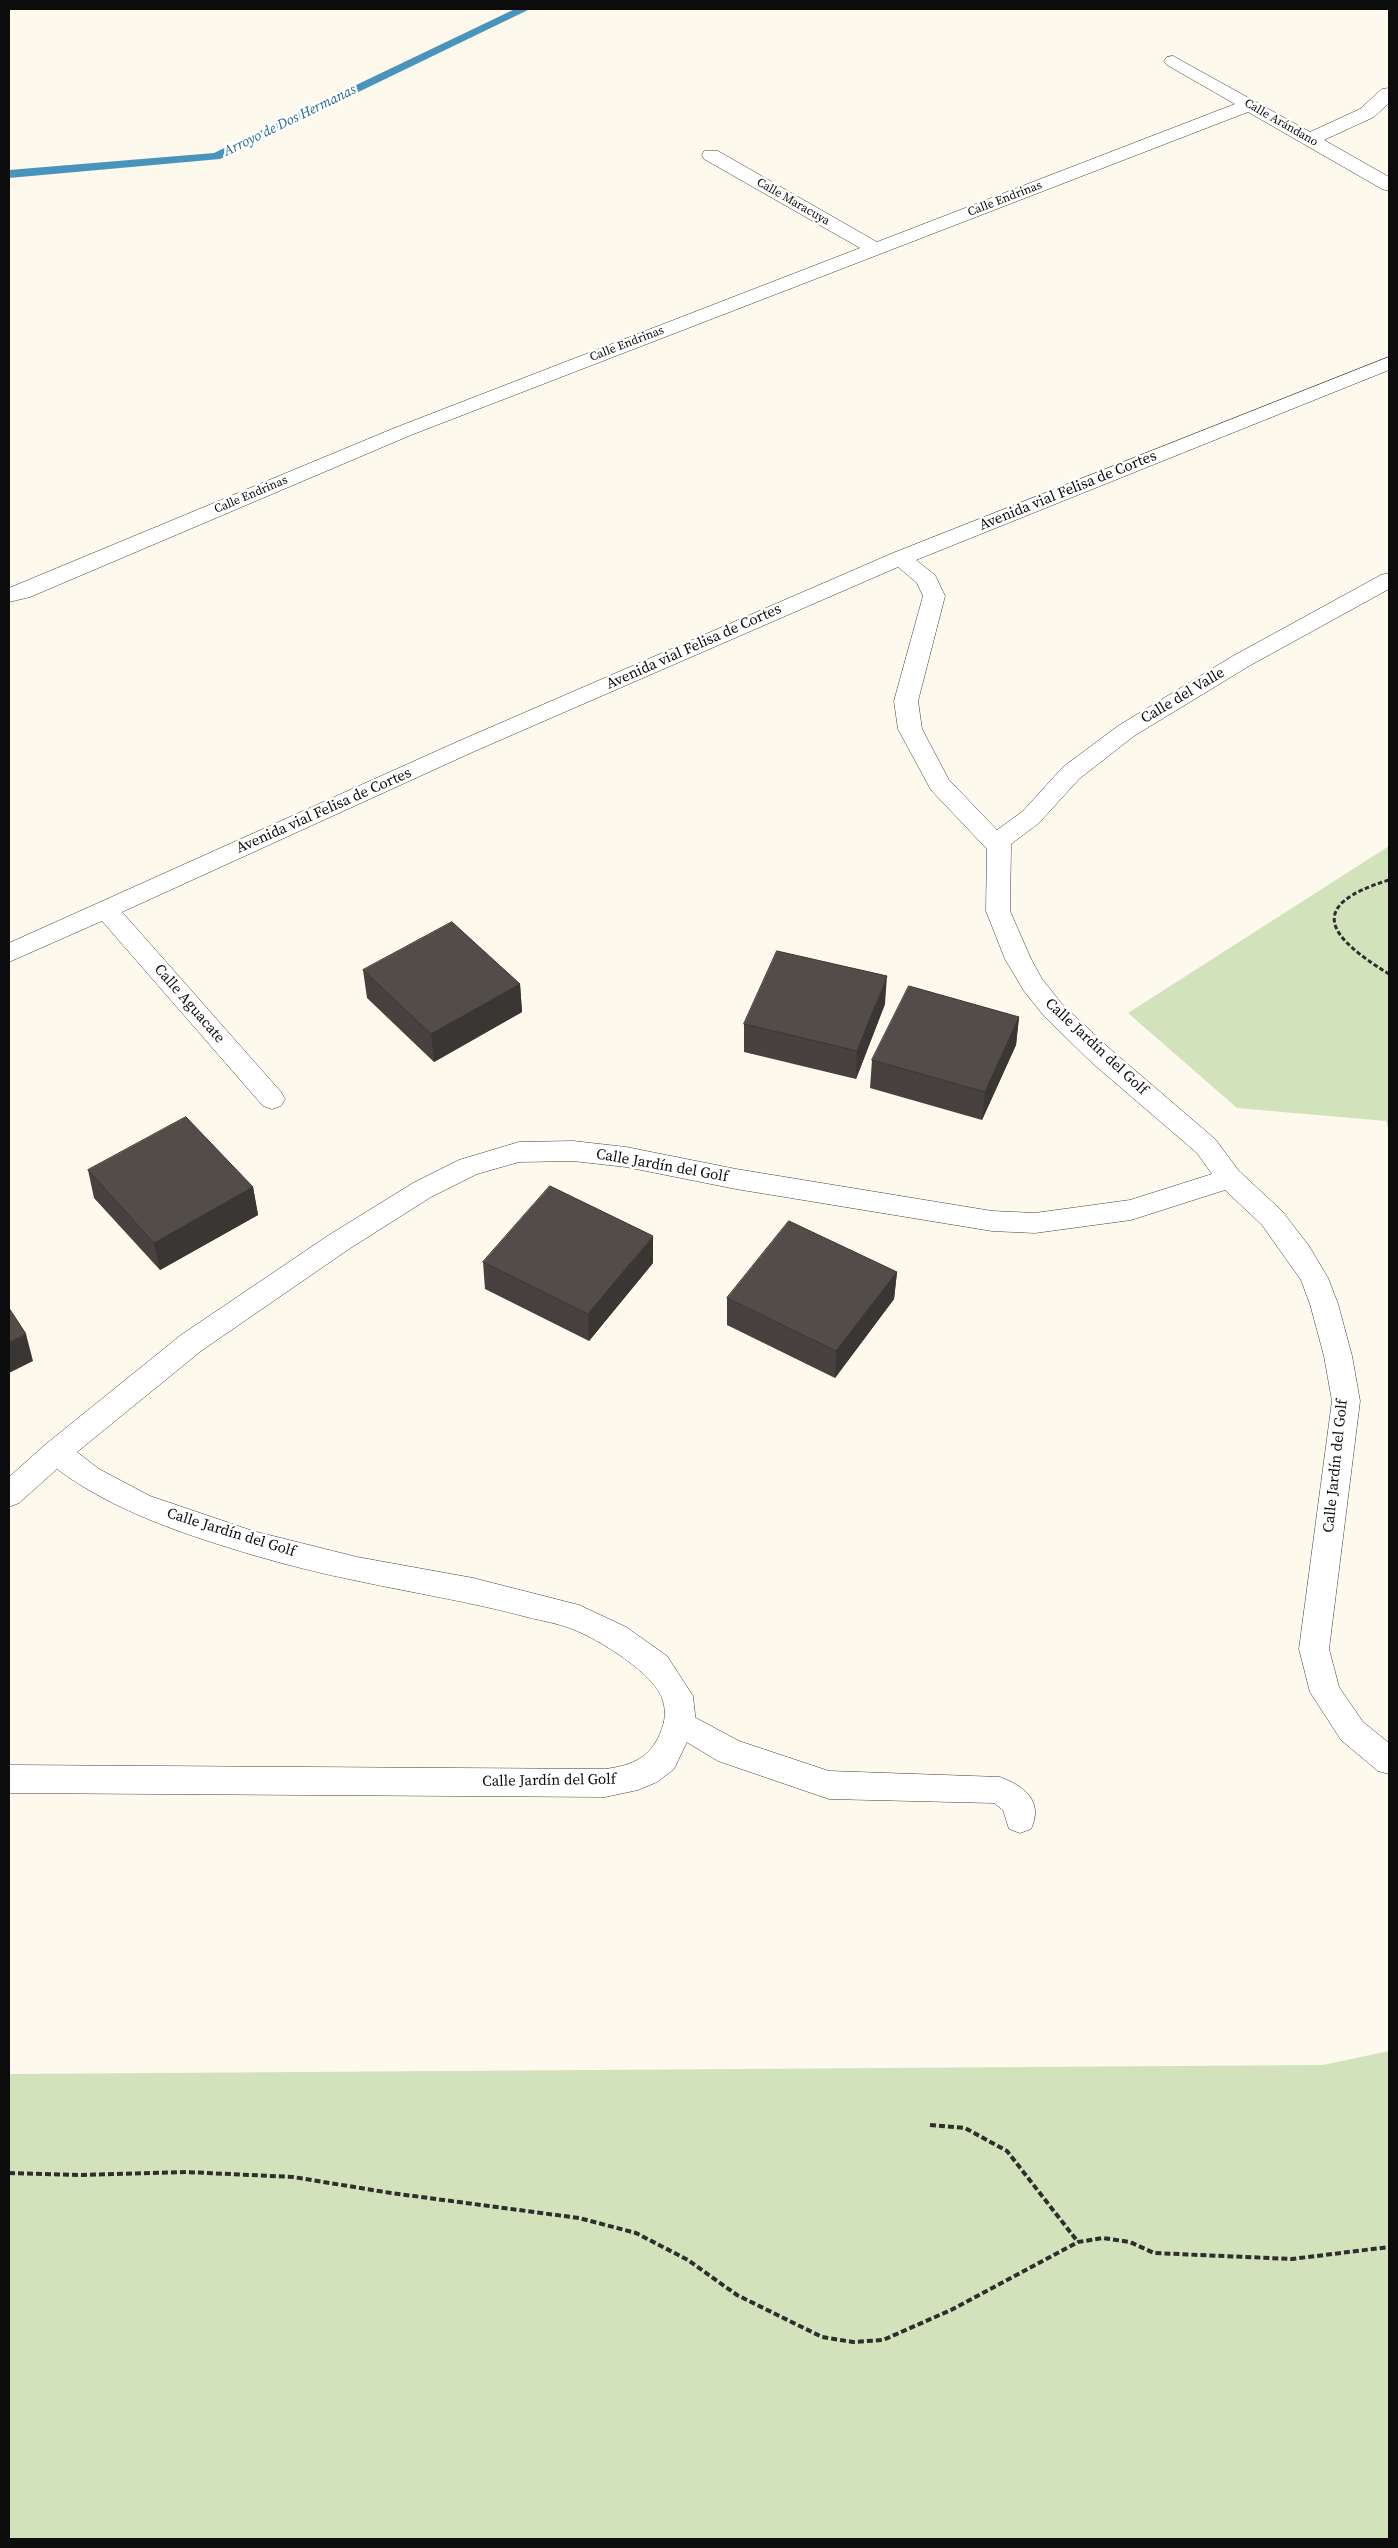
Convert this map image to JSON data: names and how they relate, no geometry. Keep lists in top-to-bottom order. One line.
{"streets":{"street":["Calle Arándano","Calle Endrinas","Calle Maracuya","Avenida vial Felisa de Cortes","Calle del Valle","Calle Aguacate","Calle Jardín del Golf"]},"crossings":[["Calle Arándano","Calle Endrinas"],["Calle Endrinas","Calle Maracuya"],["Avenida vial Felisa de Cortes","Calle Aguacate"],["Calle del Valle","Calle Jardín del Golf"]],"water":["Arroyo de Dos Hermanas"]}
